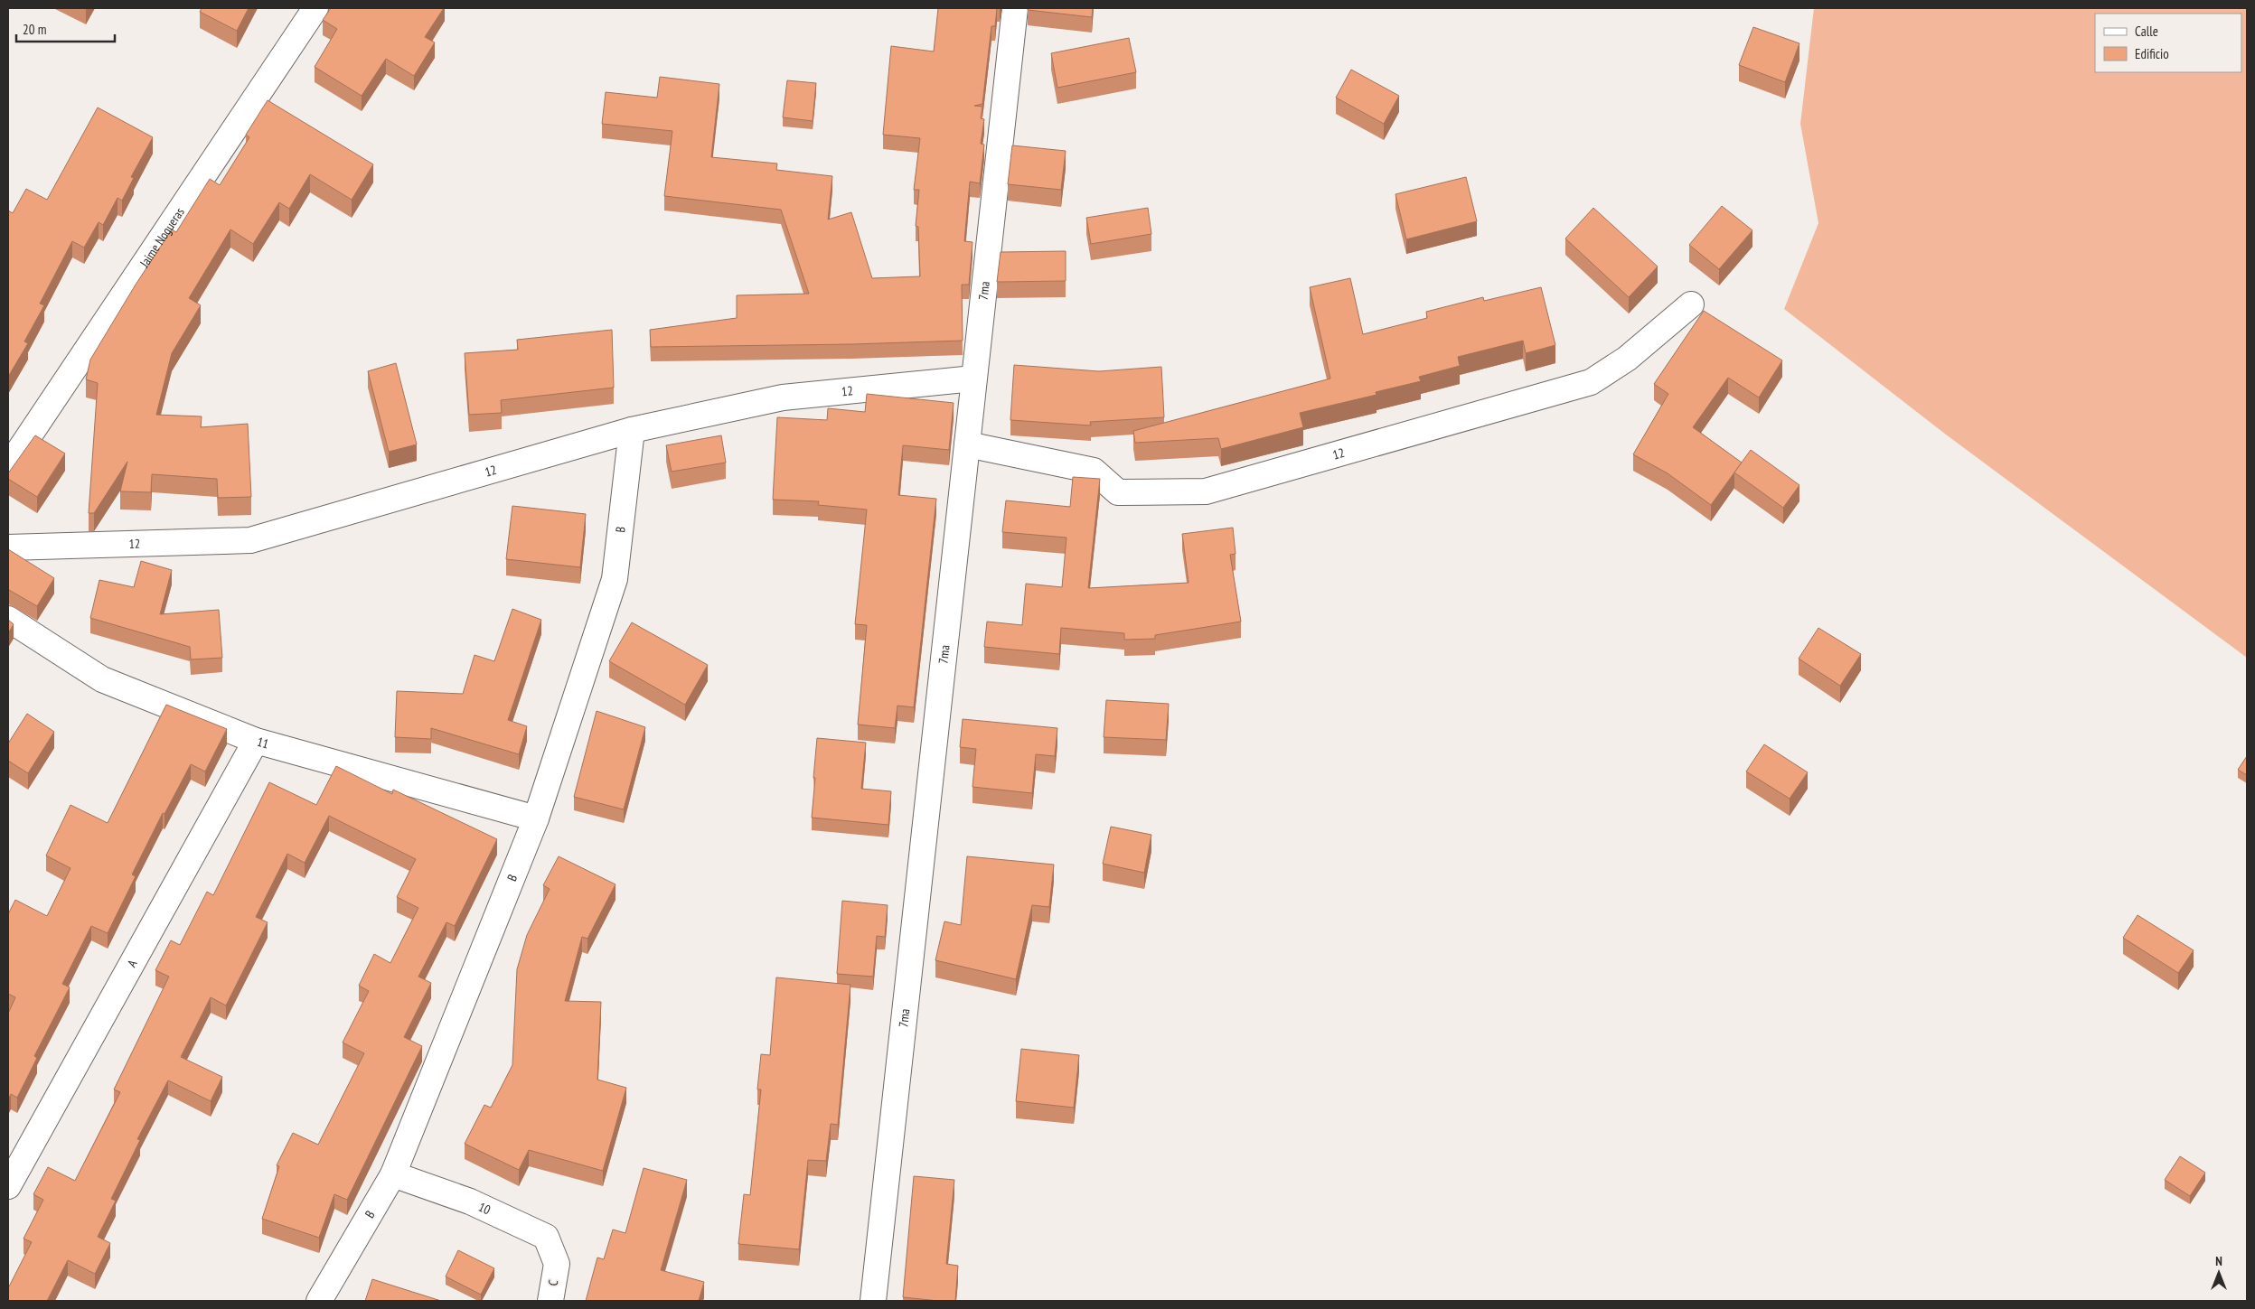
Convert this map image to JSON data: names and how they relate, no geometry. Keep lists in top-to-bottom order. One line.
{"streets":{"street":["Jaime Nogueras","7ma","12","B","11","A","10","C"]},"crossings":[["7ma","12"],["12","B"],["B","11"],["B","10"],["11","A"],["10","C"]],"legend":["Calle","Edificio"],"scale_bar":"20 m","north":"top"}
